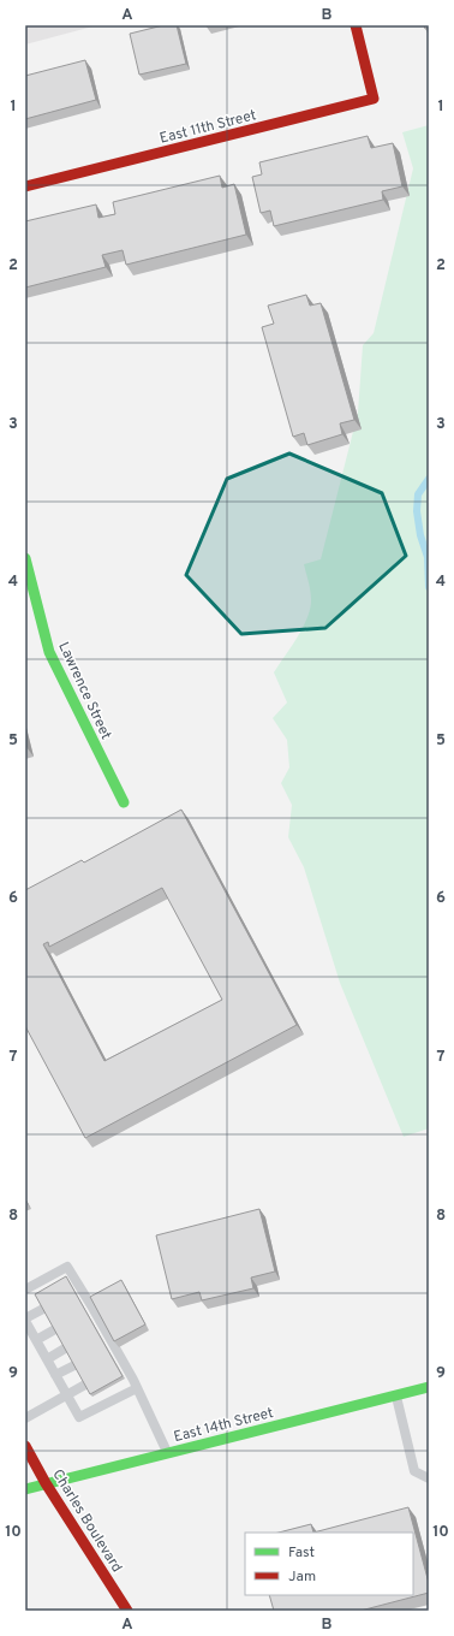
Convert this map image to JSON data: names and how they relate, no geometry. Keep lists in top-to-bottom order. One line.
{"streets":{"street":["East 11th Street","Lawrence Street","East 14th Street","Charles Boulevard"]},"crossings":[["East 14th Street","Charles Boulevard"]],"legend":["Fast","Jam"],"grid":{"columns":["A","B"],"rows":["1","2","3","4","5","6","7","8","9","10"]}}
